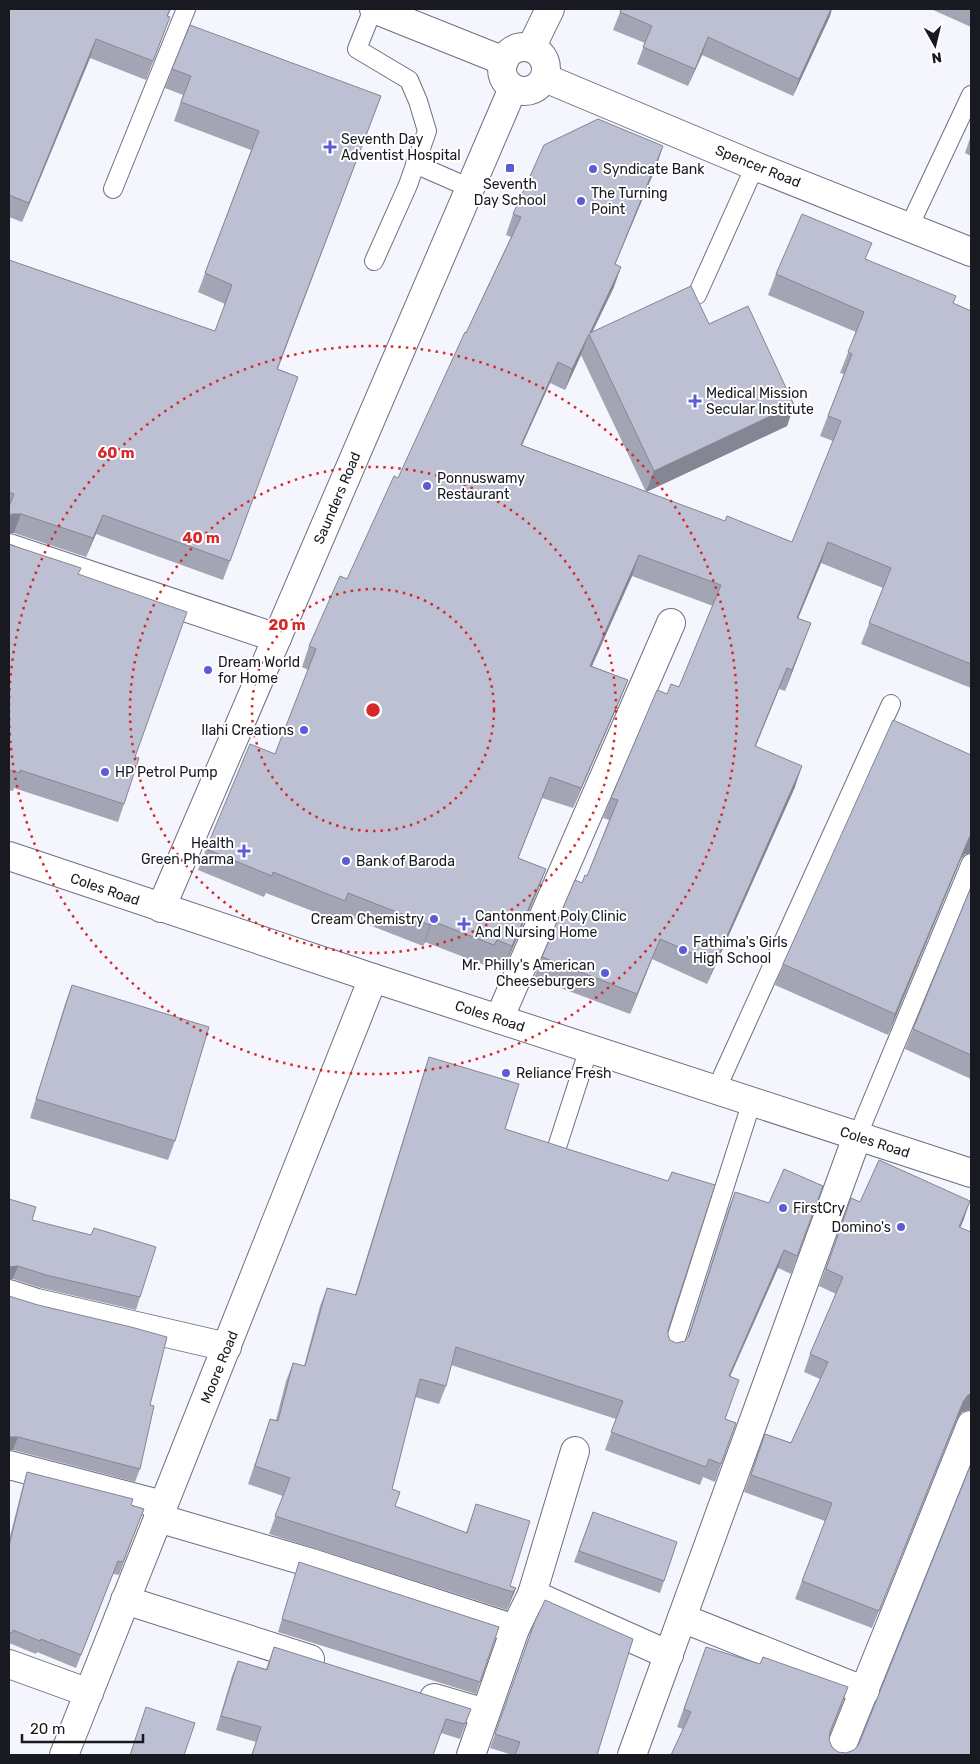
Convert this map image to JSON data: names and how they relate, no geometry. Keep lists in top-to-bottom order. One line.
{"streets":{"street":["Spencer Road","Saunders Road","Coles Road","Moore Road"]},"crossings":[["Spencer Road","Saunders Road"],["Saunders Road","Coles Road"],["Coles Road","Moore Road"]],"places":{"health":["Seventh Day Adventist Hospital","Medical Mission Secular Institute","Health Green Pharma","Cantonment Poly Clinic And Nursing Home"],"transit":["Seventh Day School"],"other":["Syndicate Bank","The Turning Point","Ponnuswamy Restaurant","Dream World for Home","Ilahi Creations","HP Petrol Pump","Bank of Baroda","Cream Chemistry","Fathima's Girls High School","Mr. Philly's American Cheeseburgers","Reliance Fresh","FirstCry","Domino's"]},"scale_bar":"20 m","north":"bottom","rings":["60 m","40 m","20 m"]}
